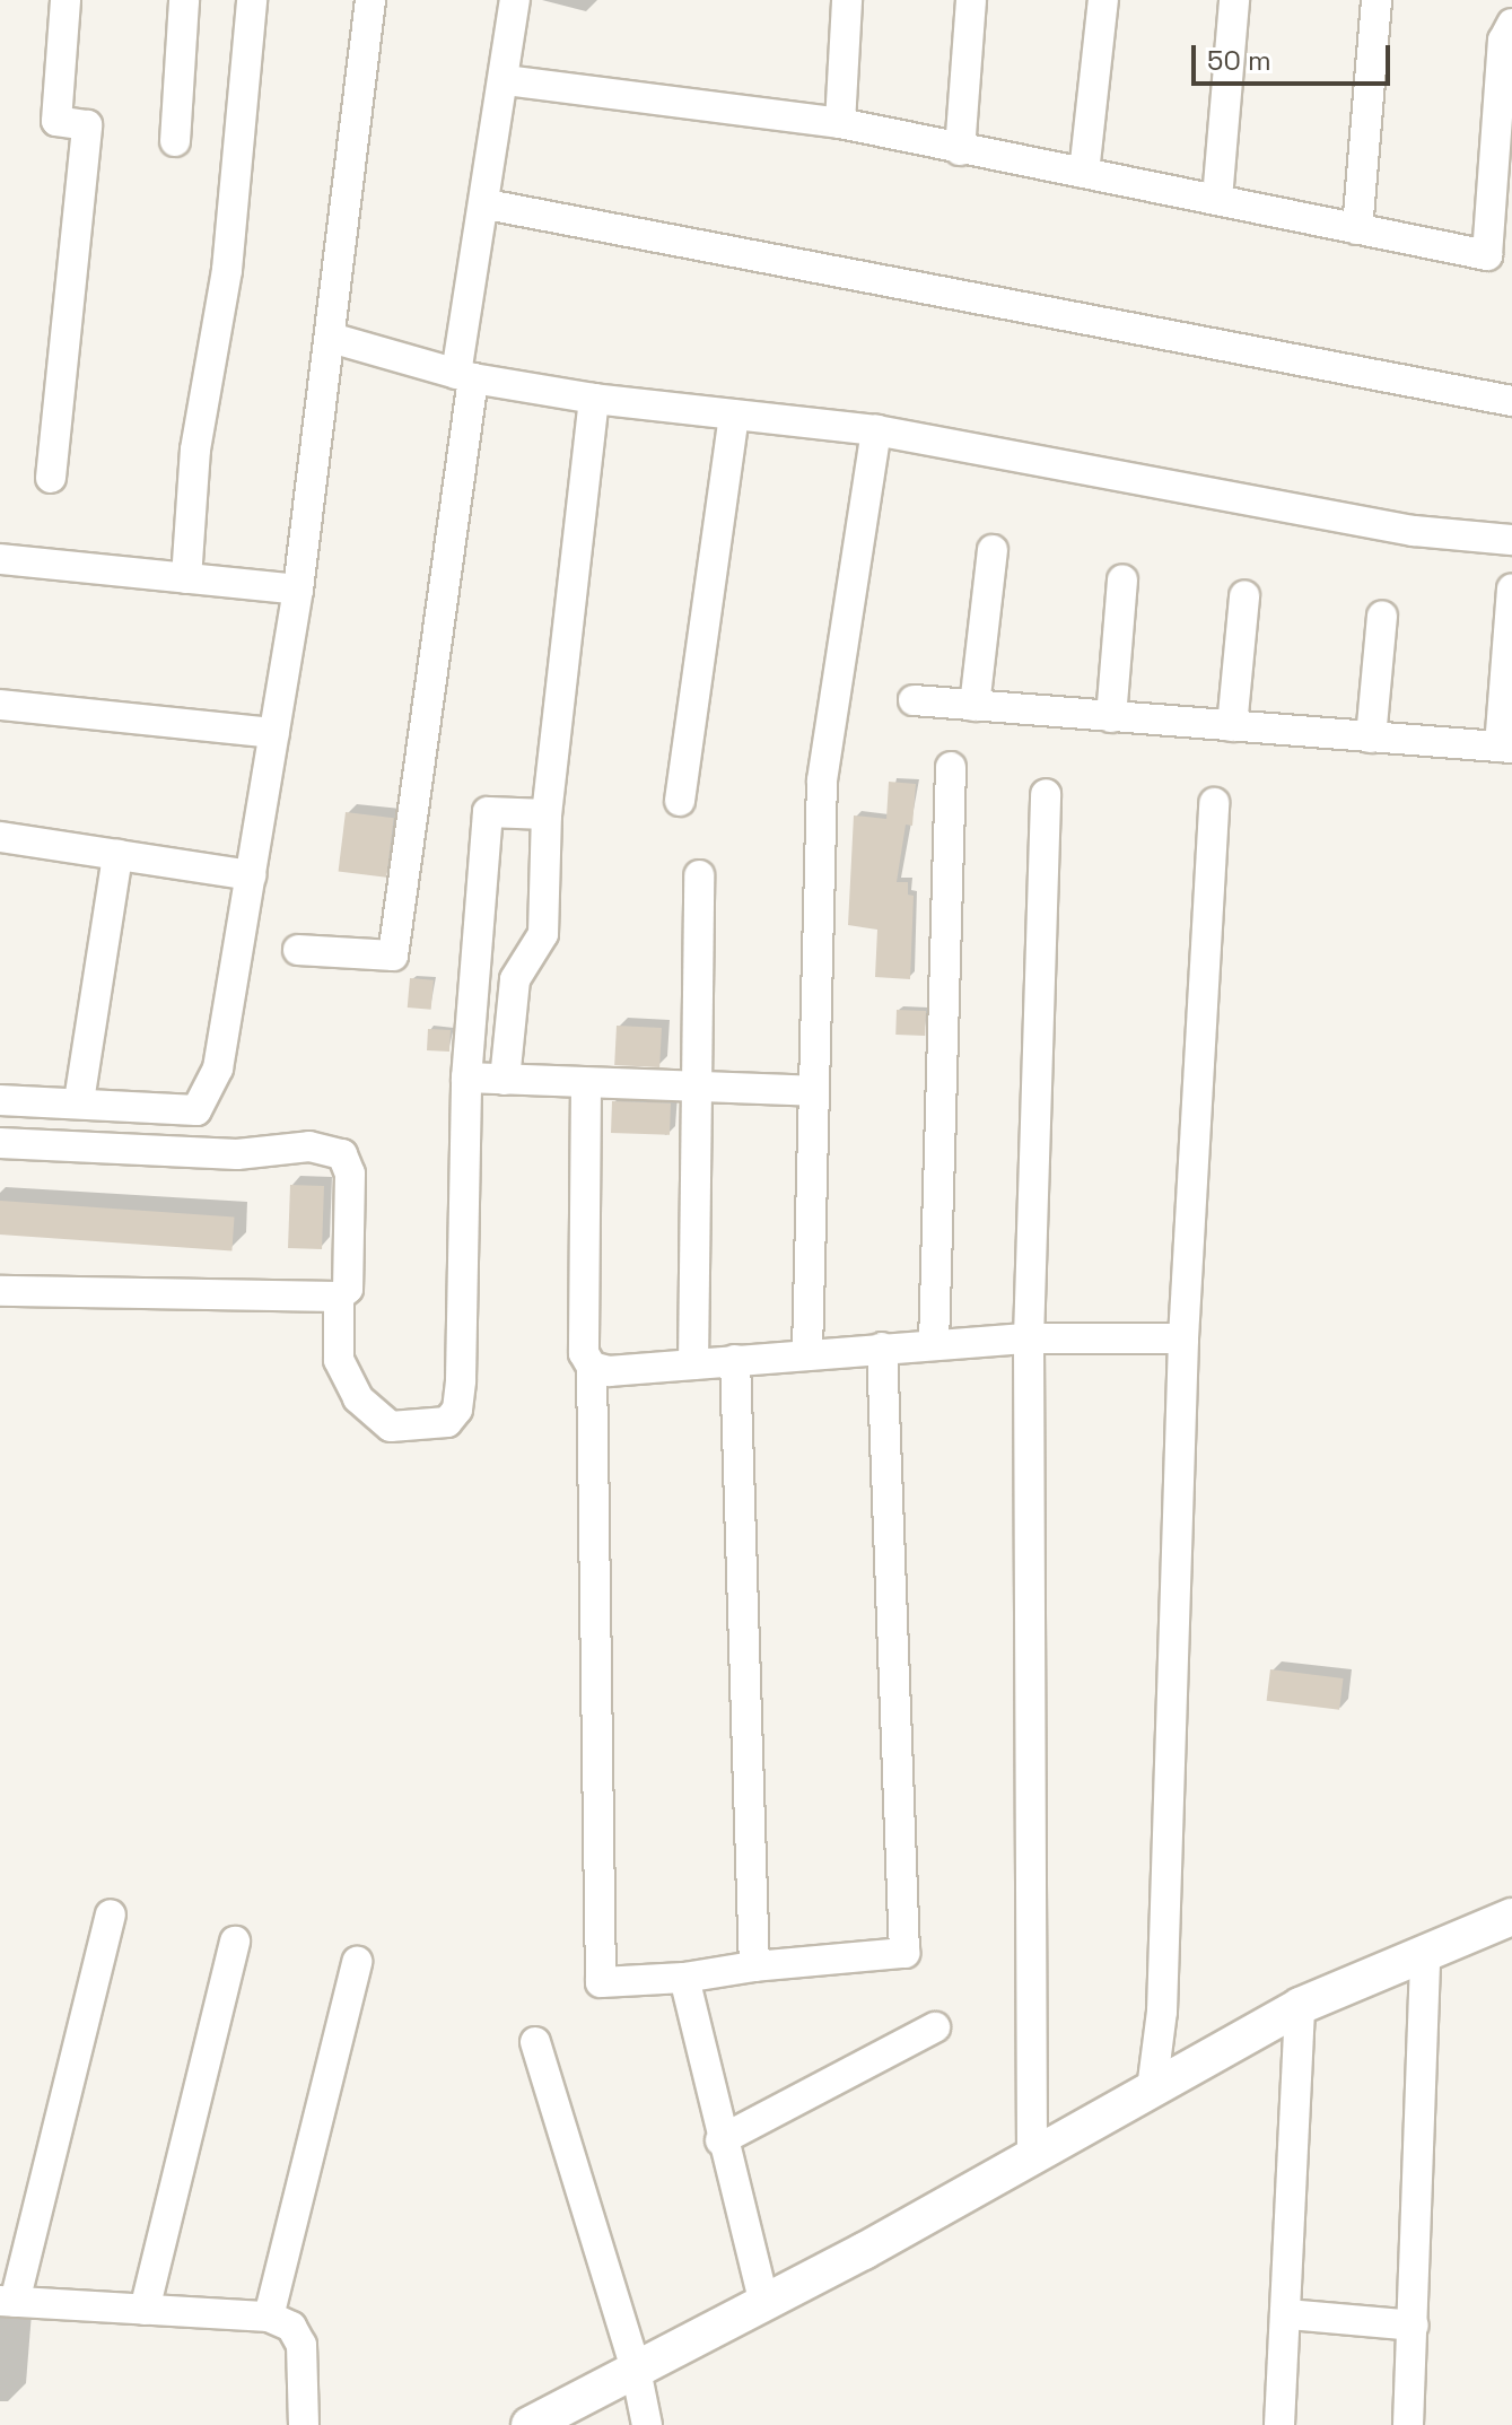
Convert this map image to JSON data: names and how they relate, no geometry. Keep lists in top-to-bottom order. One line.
{"scale_bar":"50 m"}
